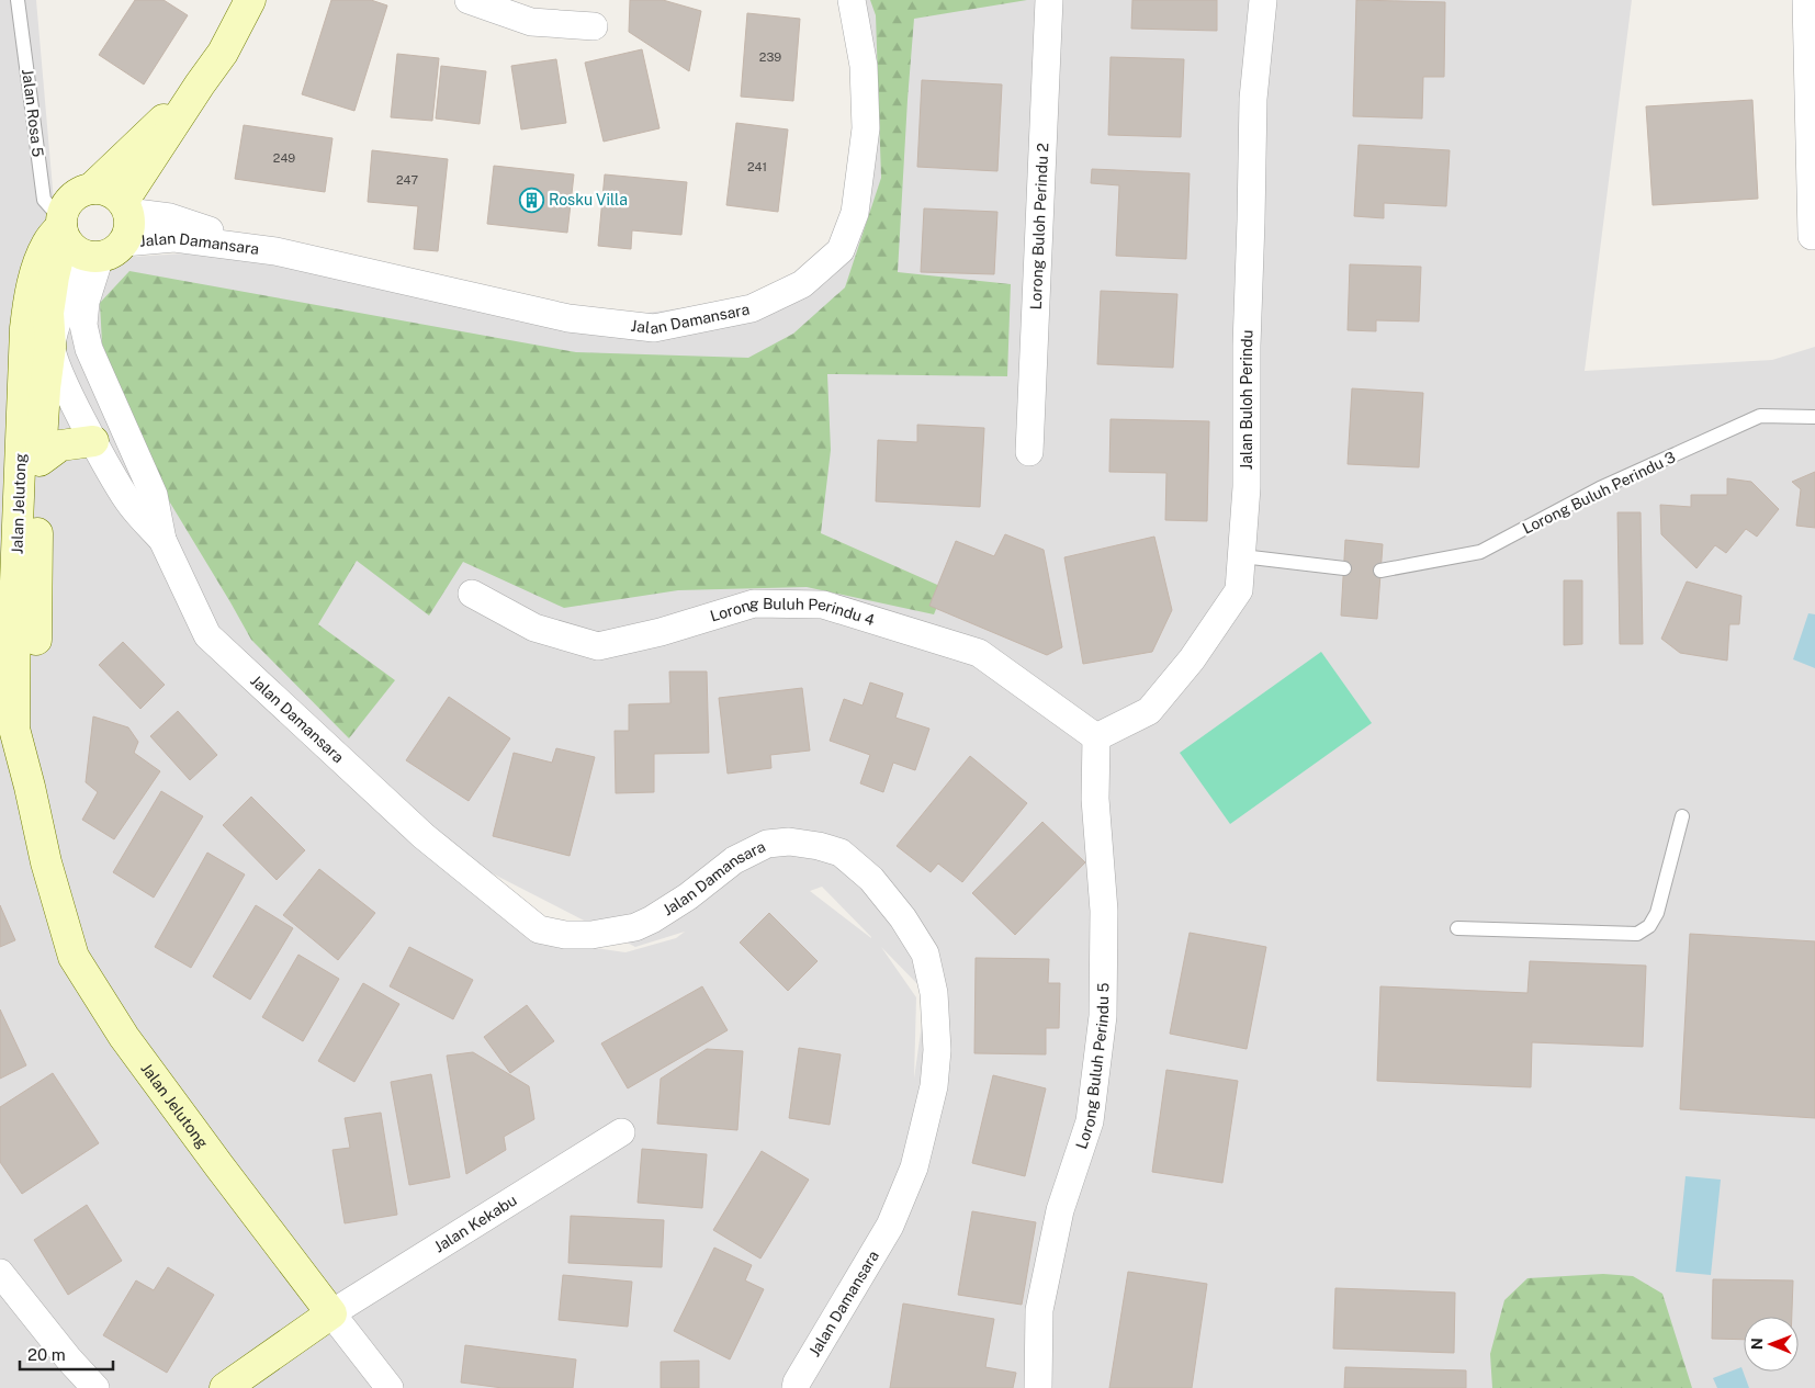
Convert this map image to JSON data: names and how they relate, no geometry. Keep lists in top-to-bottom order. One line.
{"streets":{"street":["Lorong Buloh Perindu 2","Jalan Damansara","Jalan Buloh Perindu","Jalan Jelutong","Lorong Buluh Perindu 4","Lorong Buluh Perindu 5","Jalan Kekabu"],"lane":["Jalan Rosa 5","Lorong Buluh Perindu 3"]},"crossings":[["Jalan Rosa 5","Jalan Damansara"],["Jalan Rosa 5","Jalan Jelutong"],["Jalan Damansara","Jalan Jelutong"],["Jalan Buloh Perindu","Lorong Buluh Perindu 4"],["Jalan Buloh Perindu","Lorong Buluh Perindu 5"],["Jalan Jelutong","Jalan Kekabu"],["Lorong Buluh Perindu 4","Lorong Buluh Perindu 5"]],"places":{"building":["Rosku Villa"]},"house_numbers":["239","249","241","247"],"scale_bar":"20 m","north":"left"}
